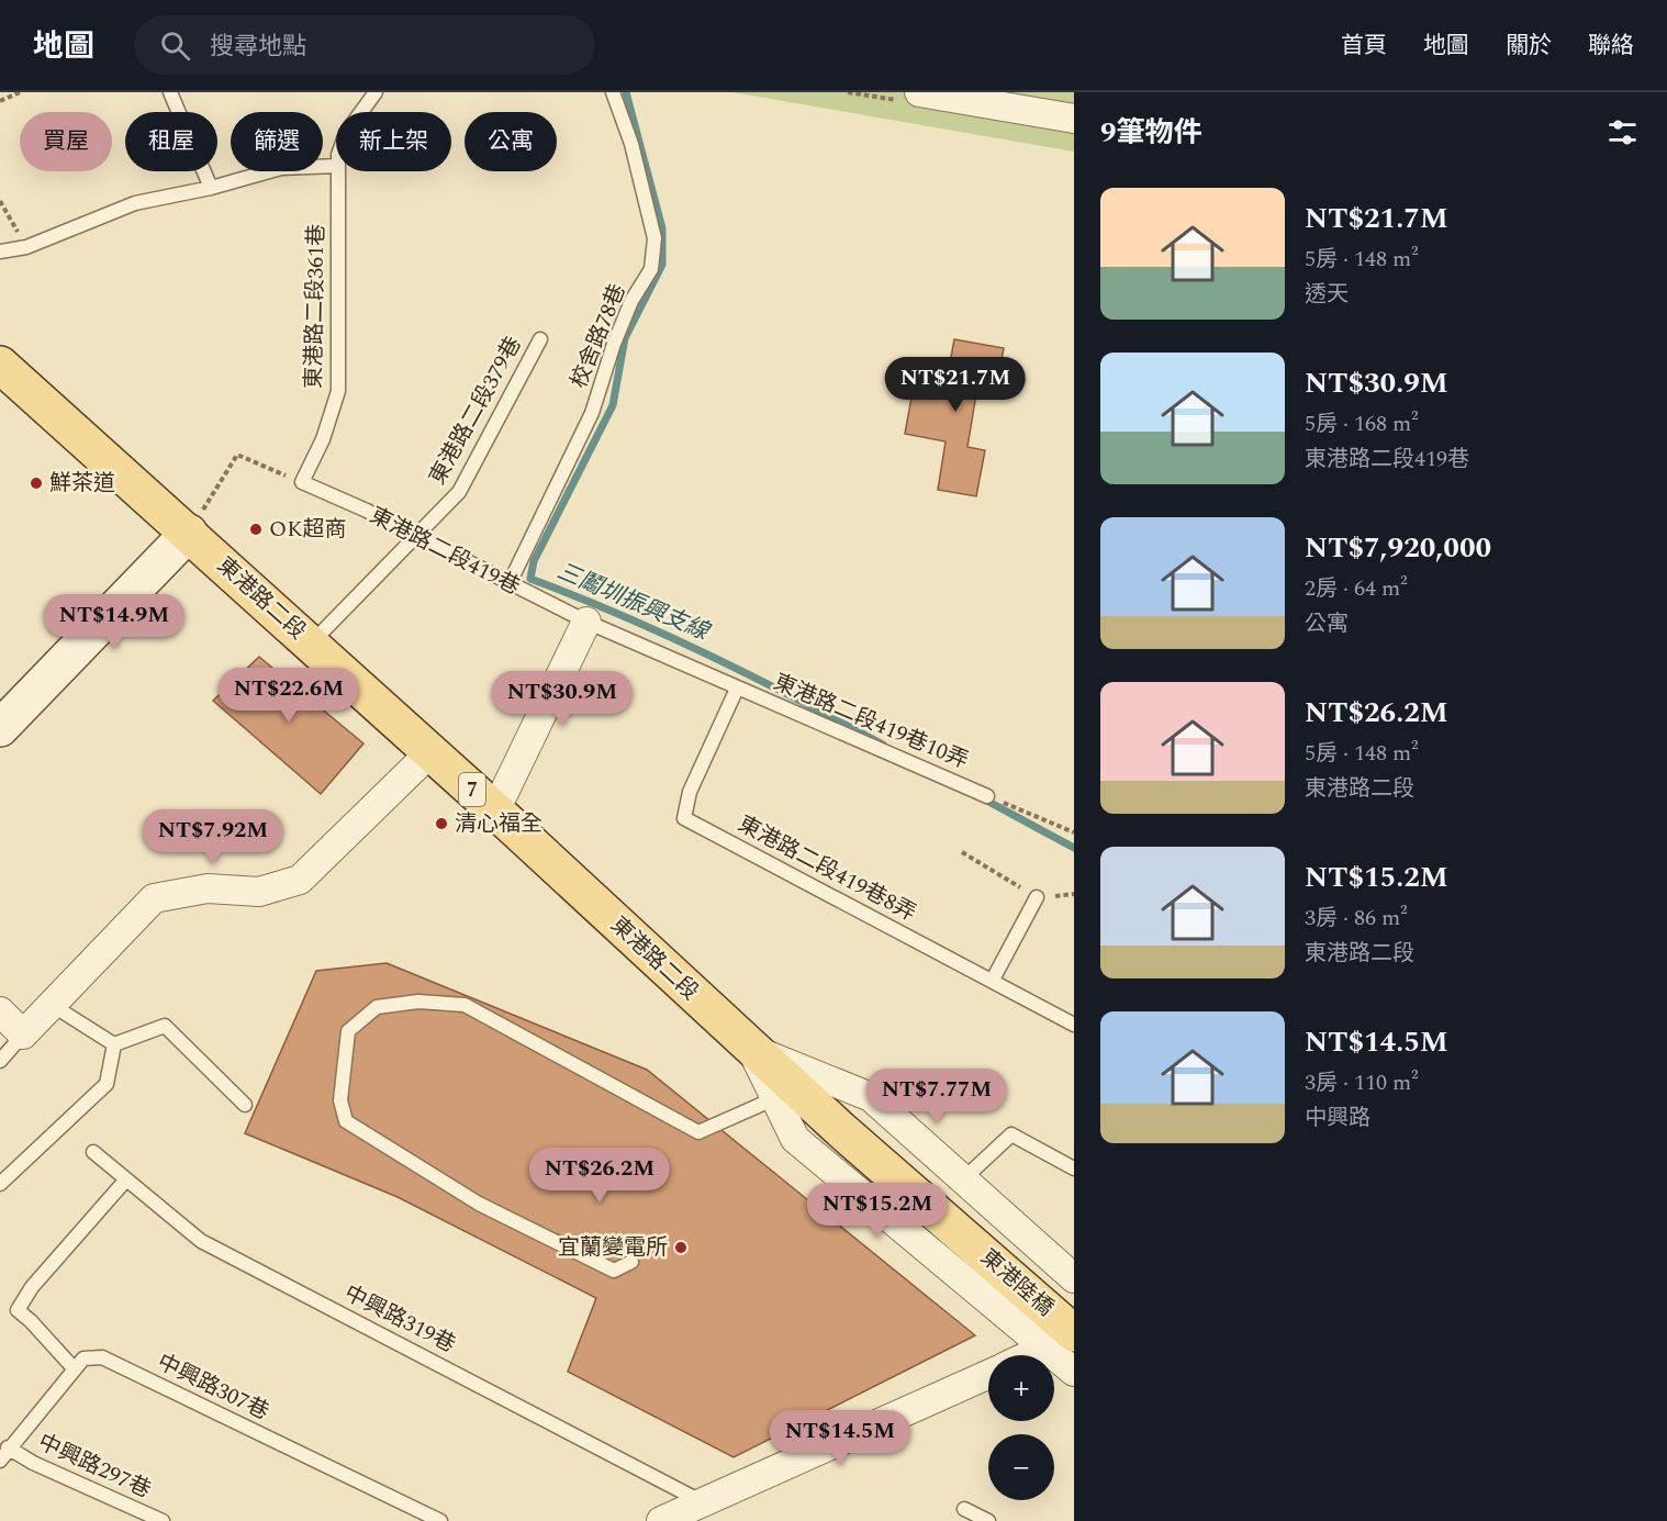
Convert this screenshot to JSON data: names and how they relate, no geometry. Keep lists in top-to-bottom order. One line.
{"streets":{"main road":["東港路二段","7","東港陸橋"],"lane":["東港路二段361巷","校舍路78巷","東港路二段379巷","東港路二段419巷","東港路二段419巷10弄","東港路二段419巷8弄","中興路319巷","中興路307巷","中興路297巷"]},"crossings":[["東港路二段361巷","東港路二段419巷"],["校舍路78巷","東港路二段419巷"],["東港路二段379巷","東港路二段419巷"],["東港路二段379巷","東港路二段"],["東港路二段419巷","東港路二段419巷10弄"],["東港路二段419巷","東港路二段419巷8弄"],["東港路二段","東港陸橋"],["東港路二段419巷10弄","東港路二段419巷8弄"],["中興路307巷","中興路297巷"]],"water":["三鬮圳振興支線"],"places":["鮮茶道","OK超商","清心福全","宜蘭變電所"],"page":{"header":"地圖","search":"搜尋地點","nav":["首頁","地圖","關於","聯絡"],"heading":"9筆物件","chip":["買屋","租屋","篩選","新上架","公寓"],"list":[{"name":"NT$21.7M","note":"5房 · 148 m² · 透天"},{"name":"NT$30.9M","note":"5房 · 168 m² · 東港路二段419巷"},{"name":"NT$7,920,000","note":"2房 · 64 m² · 公寓"},{"name":"NT$26.2M","note":"5房 · 148 m² · 東港路二段"},{"name":"NT$15.2M","note":"3房 · 86 m² · 東港路二段"},{"name":"NT$14.5M","note":"3房 · 110 m² · 中興路"}],"price":["NT$21.7M","NT$14.9M","NT$22.6M","NT$30.9M","NT$7.92M","NT$7.77M","NT$26.2M","NT$15.2M","NT$14.5M"],"map_buttons":["+","−"]}}
